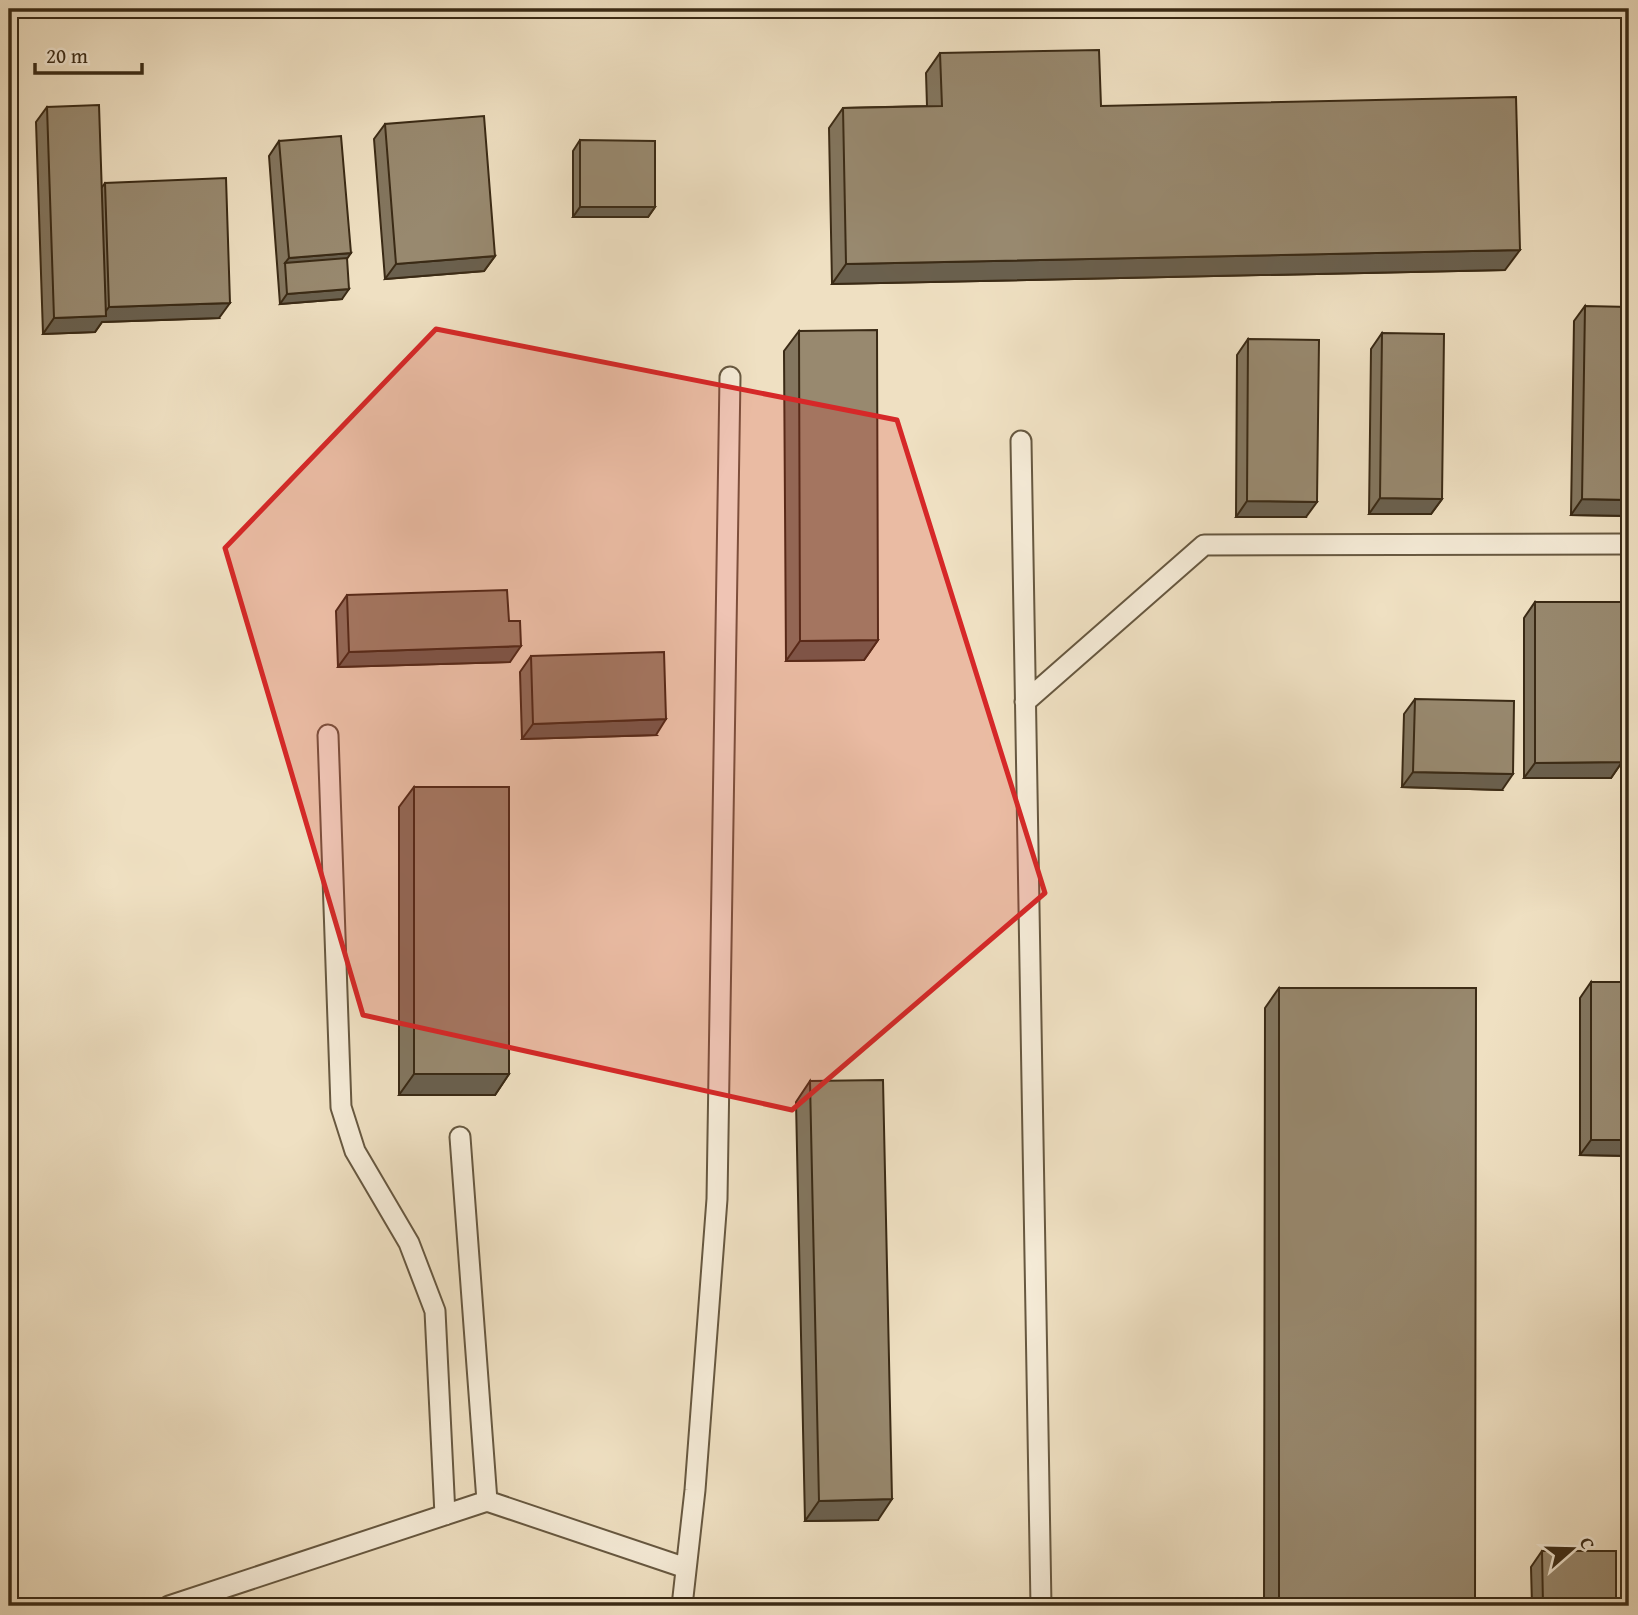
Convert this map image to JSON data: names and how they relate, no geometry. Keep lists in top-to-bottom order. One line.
{"scale_bar":"20 m","north":"right"}
